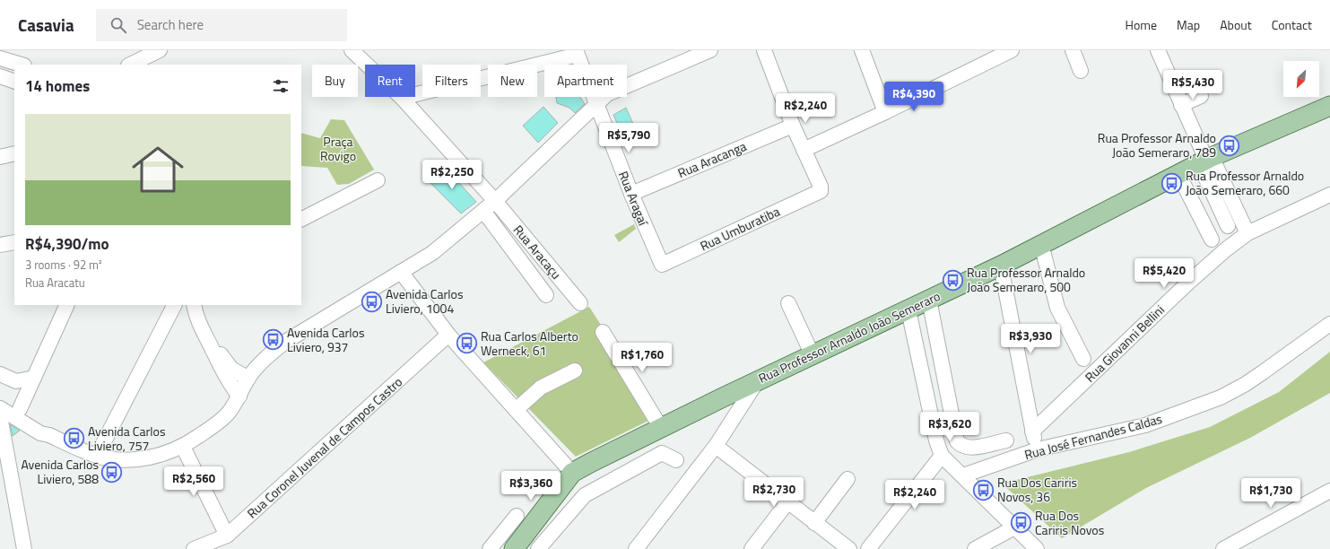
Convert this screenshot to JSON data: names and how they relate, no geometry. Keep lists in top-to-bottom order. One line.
{"streets":{"main road":["Rua Professor Arnaldo João Semeraro"],"street":["Rua Aracanga","Rua Aragaí","Rua Umburatiba","Rua Aracaçu","Rua Giovanni Bellini","Rua José Fernandes Caldas","Rua Coronel Juvenal de Campos Castro"]},"crossings":[["Rua Aracanga","Rua Aragaí"],["Rua Aragaí","Rua Umburatiba"]],"parks":["Praça Rovigo"],"places":{"bus stop":["Rua Professor Arnaldo João Semeraro, 789","Rua Professor Arnaldo João Semeraro, 660","Rua Professor Arnaldo João Semeraro, 500","Avenida Carlos Liviero, 1004","Avenida Carlos Liviero, 937","Rua Carlos Alberto Werneck, 61","Avenida Carlos Liviero, 757","Avenida Carlos Liviero, 588","Rua Dos Cariris Novos, 36","Rua Dos Cariris Novos"]},"north":"bottom left","page":{"header":"Casavia","search":"Search here","nav":["Home","Map","About","Contact"],"chip":["Buy","Rent","Filters","New","Apartment"],"heading":"14 homes","price":["R$5,430","R$4,390","R$2,240","R$5,790","R$2,250","R$5,420","R$3,930","R$1,760","R$3,620","R$2,560","R$3,360","R$2,730","R$1,730","R$2,240"],"list":[{"name":"R$4,390/mo","note":"3 rooms · 92 m² · Rua Aracatu"}]}}
